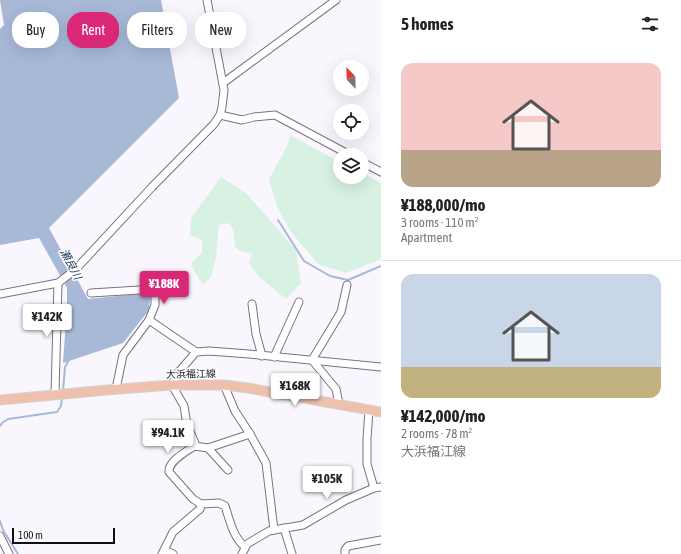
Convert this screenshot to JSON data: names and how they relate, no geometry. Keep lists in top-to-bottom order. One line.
{"streets":{"main road":["大浜福江線"]},"water":["瀬良川"],"scale_bar":"100 m","north":"top left","page":{"heading":"5 homes","chip":["Buy","Rent","Filters","New"],"list":[{"name":"¥188,000/mo","note":"3 rooms · 110 m² · Apartment"},{"name":"¥142,000/mo","note":"2 rooms · 78 m² · 大浜福江線"}],"price":["¥188K","¥142K","¥168K","¥94.1K","¥105K"],"scale":"100 m"}}
